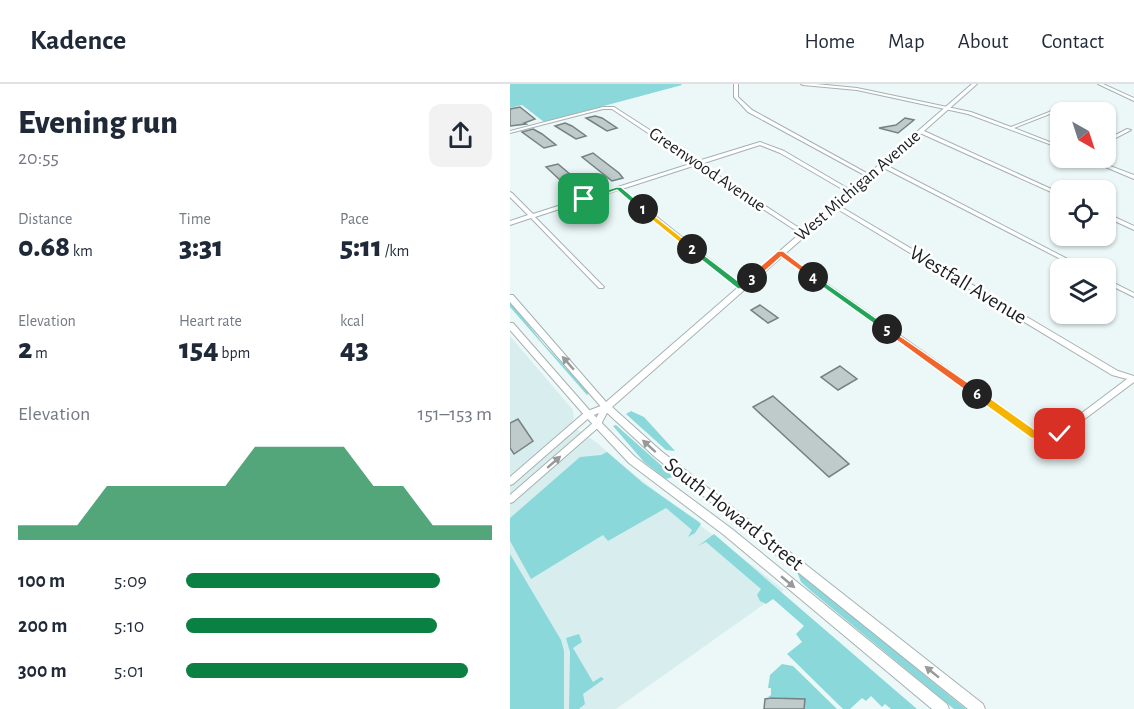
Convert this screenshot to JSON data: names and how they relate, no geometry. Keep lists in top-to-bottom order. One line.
{"streets":{"street":["Greenwood Avenue","West Michigan Avenue","Westfall Avenue","South Howard Street"]},"crossings":[["Greenwood Avenue","West Michigan Avenue"],["West Michigan Avenue","Westfall Avenue"],["West Michigan Avenue","South Howard Street"]],"north":"bottom right","page":{"header":"Kadence","nav":["Home","Map","About","Contact"],"heading":["Evening run","20:55"],"stats":[["Distance","0.68 km"],["Time","3:31"],["Pace","5:11 /km"],["Elevation","2 m"],["Heart rate","154 bpm"],["kcal","43"]],"pins":["1","2","4","3","5","6"],"chart":["Elevation","151–153 m"],"list":[{"name":"100 m","note":"5:09"},{"name":"200 m","note":"5:10"},{"name":"300 m","note":"5:01"}]}}
